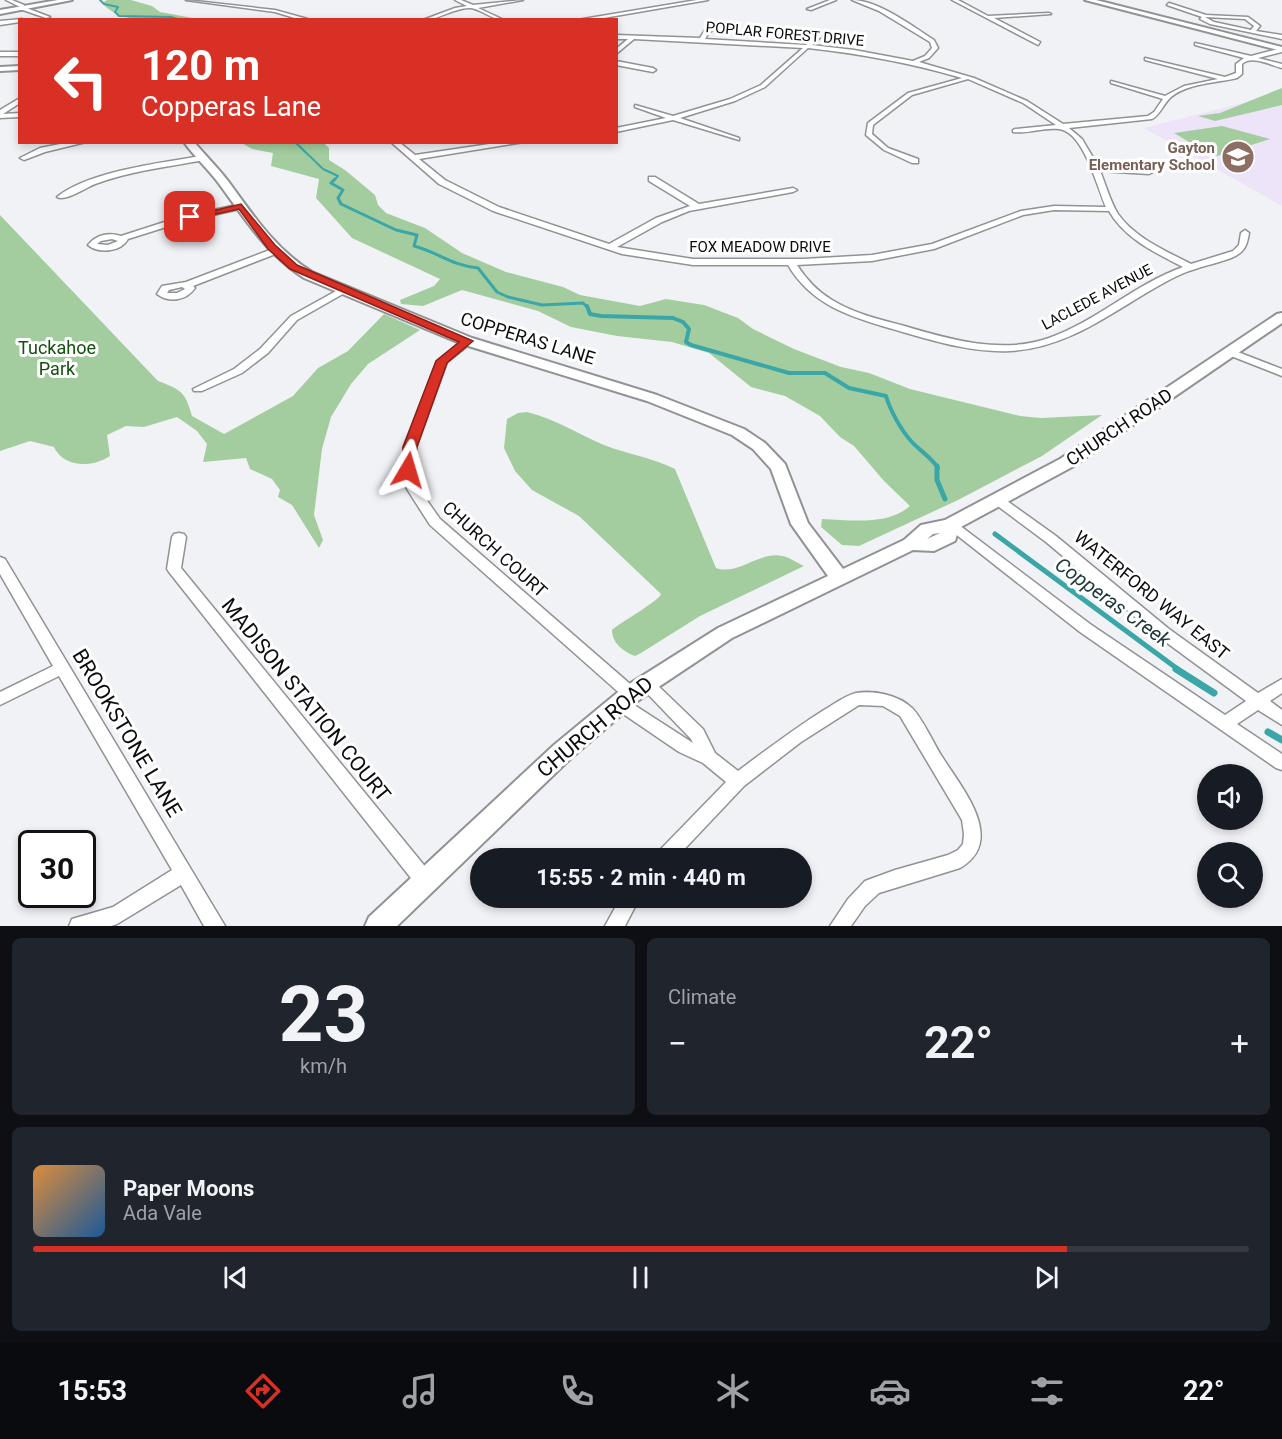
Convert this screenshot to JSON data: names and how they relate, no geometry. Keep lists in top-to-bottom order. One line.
{"streets":{"main road":["COPPERAS LANE","CHURCH ROAD"],"street":["POPLAR FOREST DRIVE","FOX MEADOW DRIVE","LACLEDE AVENUE","CHURCH COURT","WATERFORD WAY EAST","MADISON STATION COURT","BROOKSTONE LANE"]},"crossings":[["POPLAR FOREST DRIVE","FOX MEADOW DRIVE"],["POPLAR FOREST DRIVE","LACLEDE AVENUE"],["FOX MEADOW DRIVE","LACLEDE AVENUE"],["COPPERAS LANE","CHURCH ROAD"],["COPPERAS LANE","CHURCH COURT"],["CHURCH ROAD","CHURCH COURT"],["CHURCH ROAD","WATERFORD WAY EAST"],["CHURCH ROAD","MADISON STATION COURT"]],"water":["Copperas Creek"],"parks":["Tuckahoe Park"],"places":{"school or university":["Gayton Elementary School"]},"page":{"turn":["120 m","Copperas Lane"],"limit":"30","trip":"15:55 · 2 min · 440 m","tile":[["23","km/h"],"Climate"],"heat":["−","22°","+"],"song":["Paper Moons","Ada Vale"],"tabs":["15:53","22°"]}}
